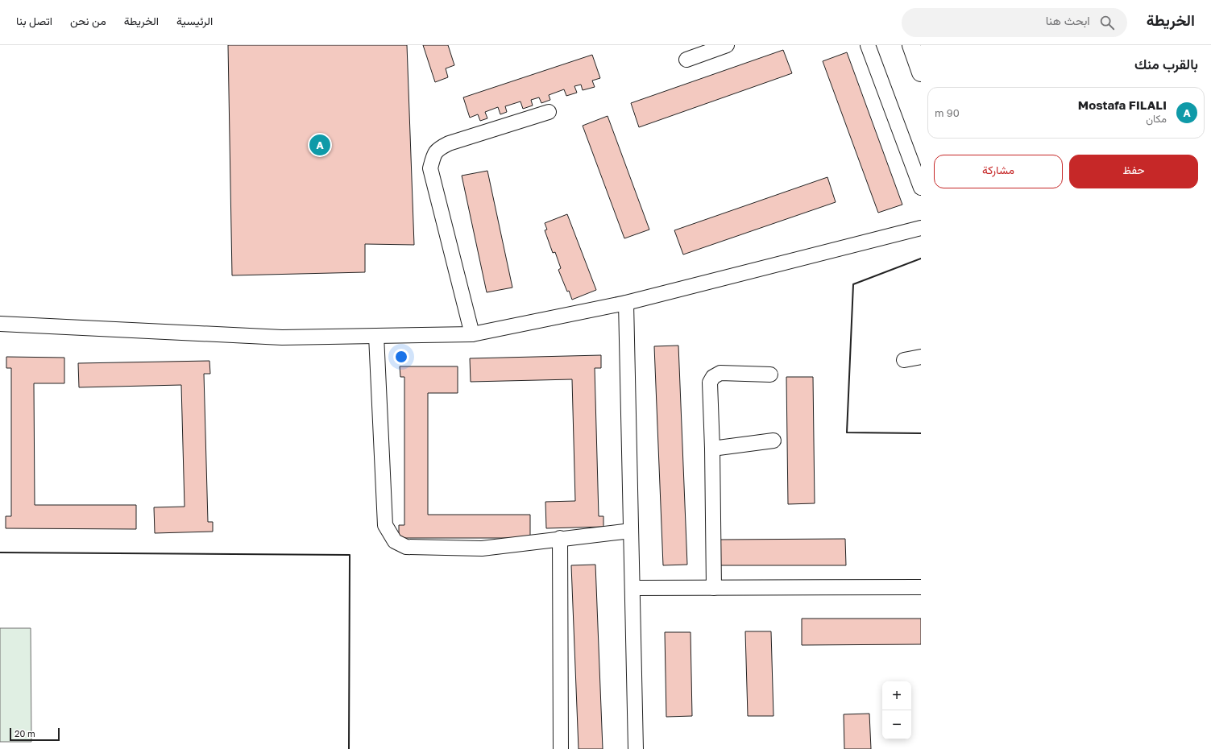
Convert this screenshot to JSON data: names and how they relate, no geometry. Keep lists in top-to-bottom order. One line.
{"scale_bar":"20 m","page":{"header":"الخريطة","search":"ابحث هنا","nav":["الرئيسية","الخريطة","من نحن","اتصل بنا"],"heading":"بالقرب منك","list":[{"mark":"A","name":"Mostafa FILALI","note":"مكان","value":"90 m"}],"pins":"A","buttons":["حفظ","مشاركة"],"map_buttons":["+","−"],"scale":"20 m"}}
